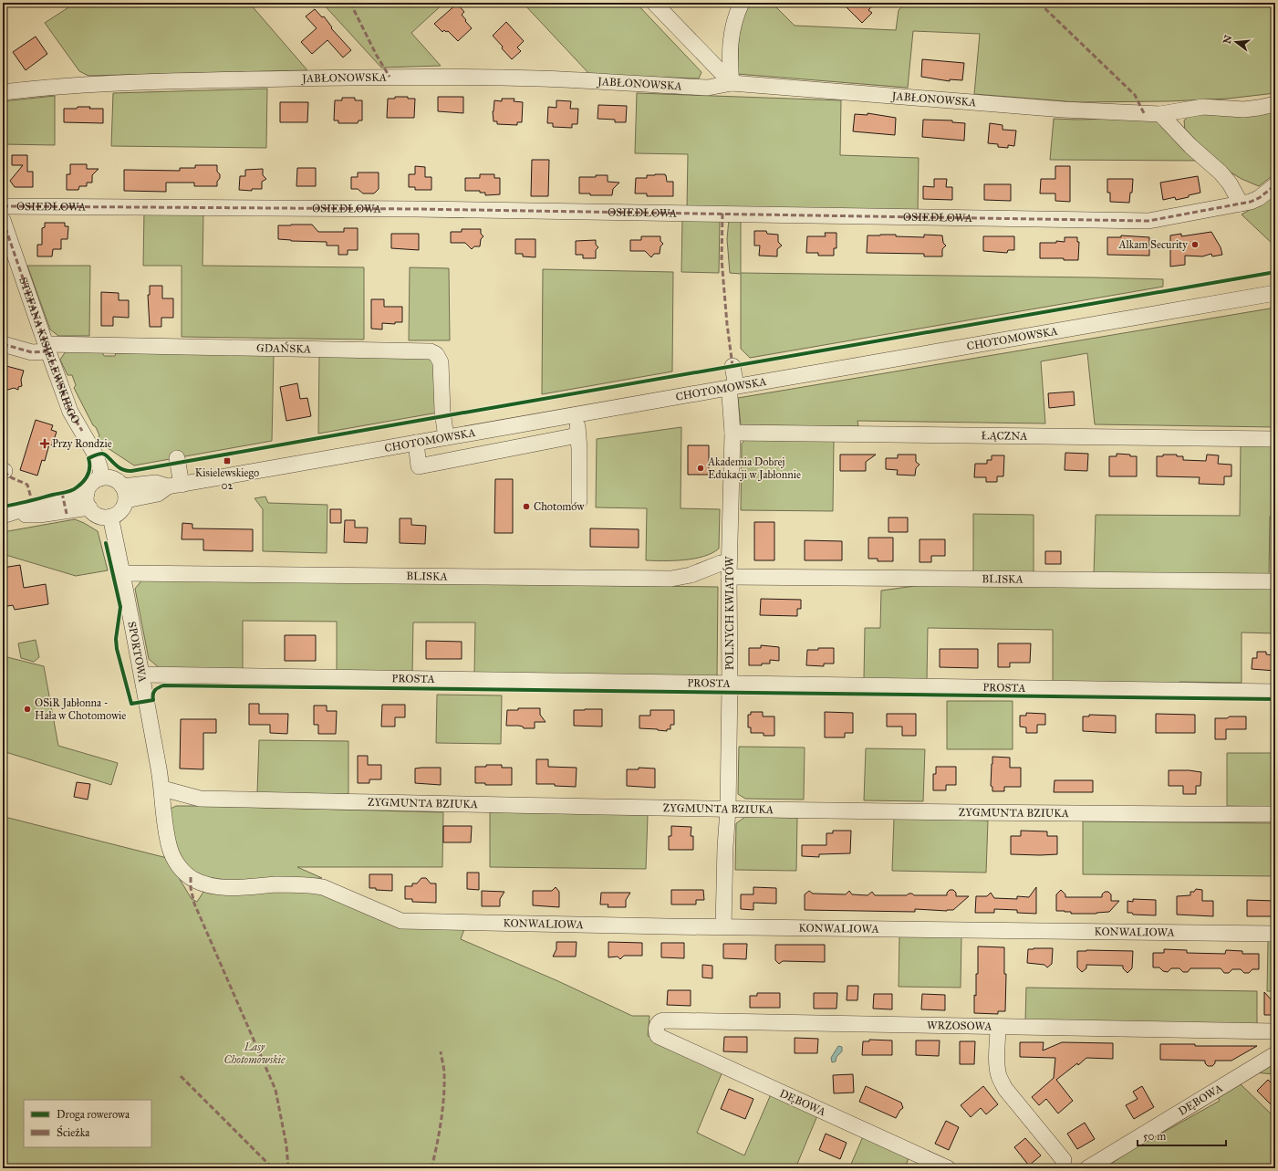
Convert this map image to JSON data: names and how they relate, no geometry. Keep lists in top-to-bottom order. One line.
{"streets":{"street":["JABŁONOWSKA","OSIEDLOWA","CHOTOMOWSKA","GDAŃSKA","STEFANA KISIELEWSKIEGO","ŁĄCZNA","BLISKA","POLNYCH KWIATÓW","SPORTOWA","PROSTA","ZYGMUNTA BZIUKA","KONWALIOWA","WRZOSOWA","DĘBOWA"]},"crossings":[["CHOTOMOWSKA","GDAŃSKA"],["CHOTOMOWSKA","STEFANA KISIELEWSKIEGO"],["CHOTOMOWSKA","POLNYCH KWIATÓW"],["CHOTOMOWSKA","SPORTOWA"],["GDAŃSKA","STEFANA KISIELEWSKIEGO"],["STEFANA KISIELEWSKIEGO","SPORTOWA"],["ŁĄCZNA","POLNYCH KWIATÓW"],["BLISKA","POLNYCH KWIATÓW"],["BLISKA","SPORTOWA"],["POLNYCH KWIATÓW","PROSTA"],["POLNYCH KWIATÓW","ZYGMUNTA BZIUKA"],["POLNYCH KWIATÓW","KONWALIOWA"],["SPORTOWA","PROSTA"],["SPORTOWA","ZYGMUNTA BZIUKA"],["SPORTOWA","KONWALIOWA"],["WRZOSOWA","DĘBOWA"]],"parks":["Lasy Chotomowskie"],"places":{"other":["Alkam Security","Akademia Dobrej Edukacji w Jabłonnie","Chotomów","OSiR Jabłonna - Hała w Chotomowie"],"health":["Przy Rondzie"],"transit":["Kisielewskiego 02"]},"legend":["Droga rowerowa","Ścieżka"],"scale_bar":"50 m","north":"left"}
